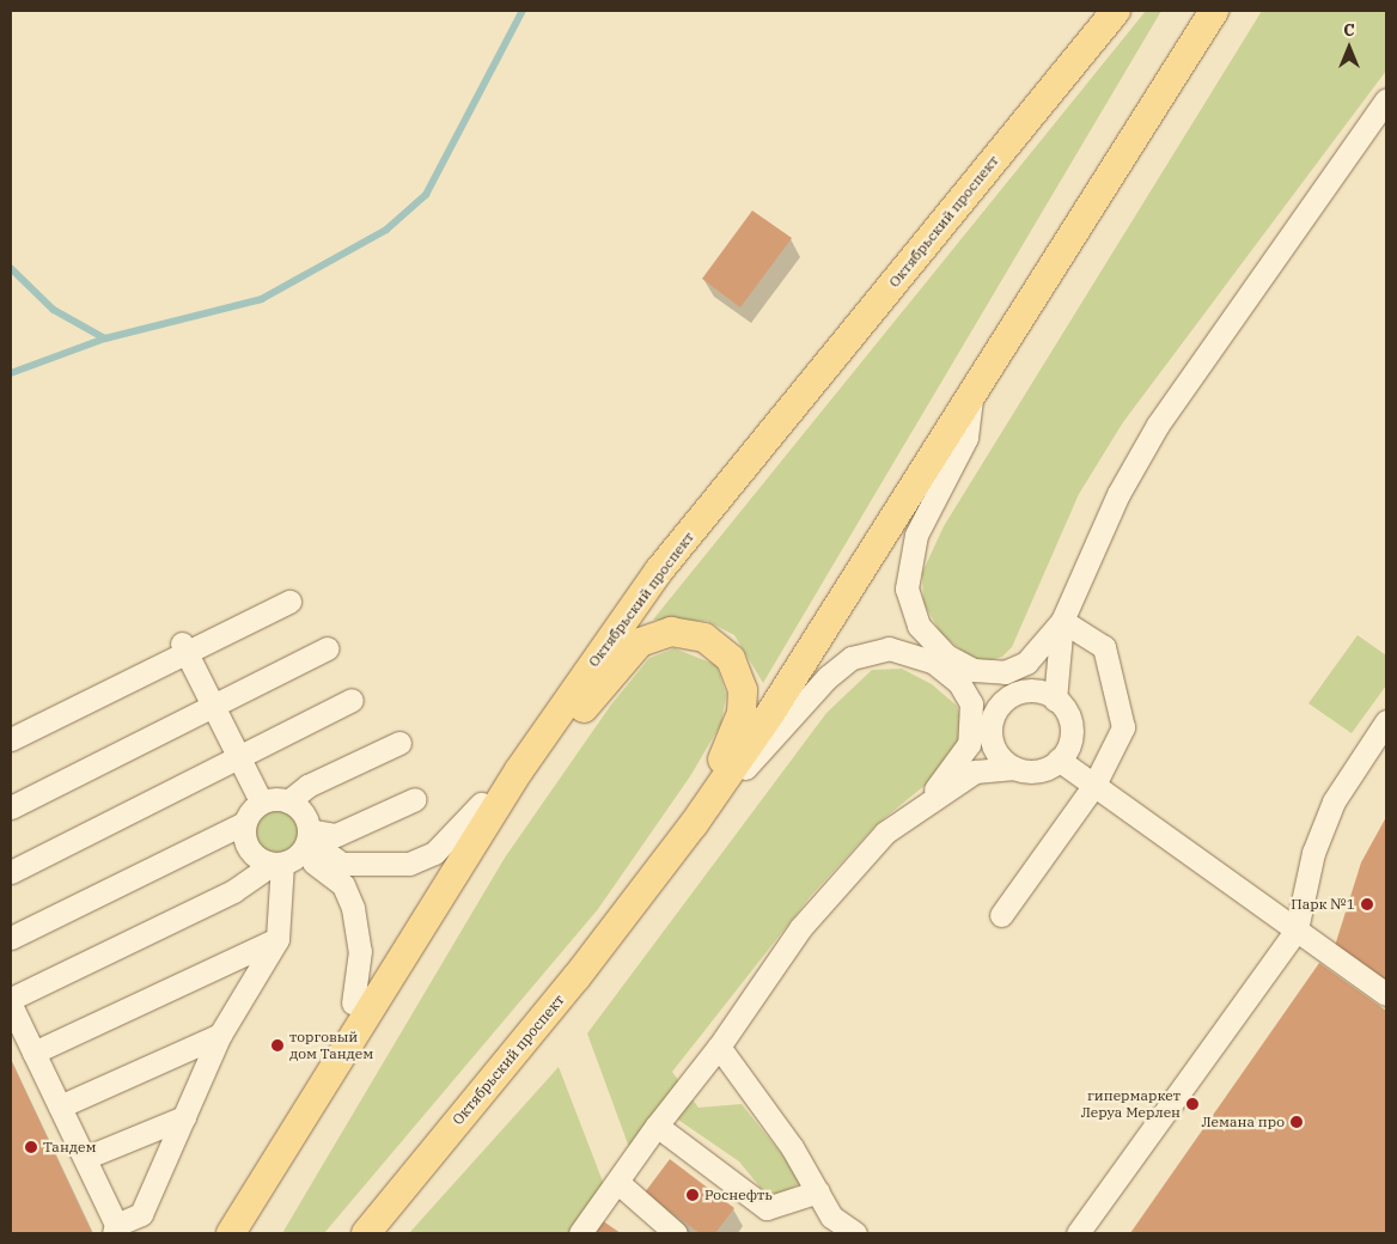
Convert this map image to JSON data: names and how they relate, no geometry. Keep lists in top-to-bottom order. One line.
{"streets":{"main road":["Октябрьский проспект"]},"places":["Парк №1","торговый дом Тандем","гипермаркет Леруа Мерлен","Лемана про","Тандем","Роснефть"],"north":"top"}
